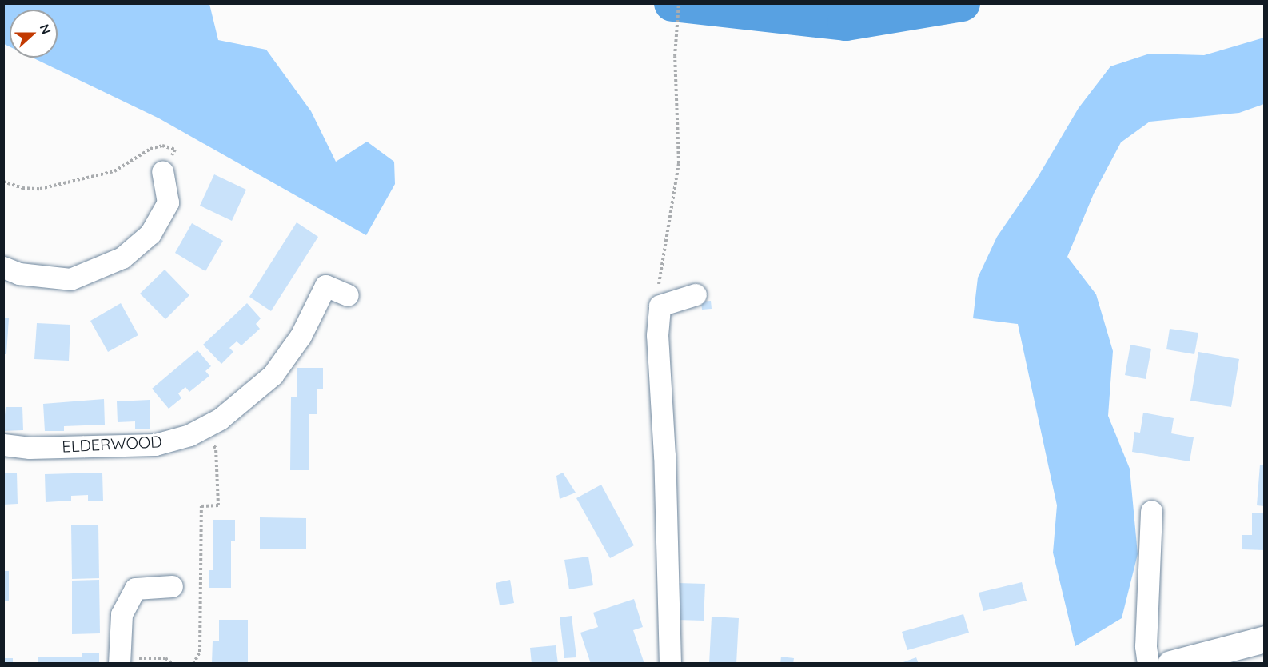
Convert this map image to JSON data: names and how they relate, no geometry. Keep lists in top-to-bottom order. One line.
{"streets":{"street":["ELDERWOOD"]},"north":"right"}
